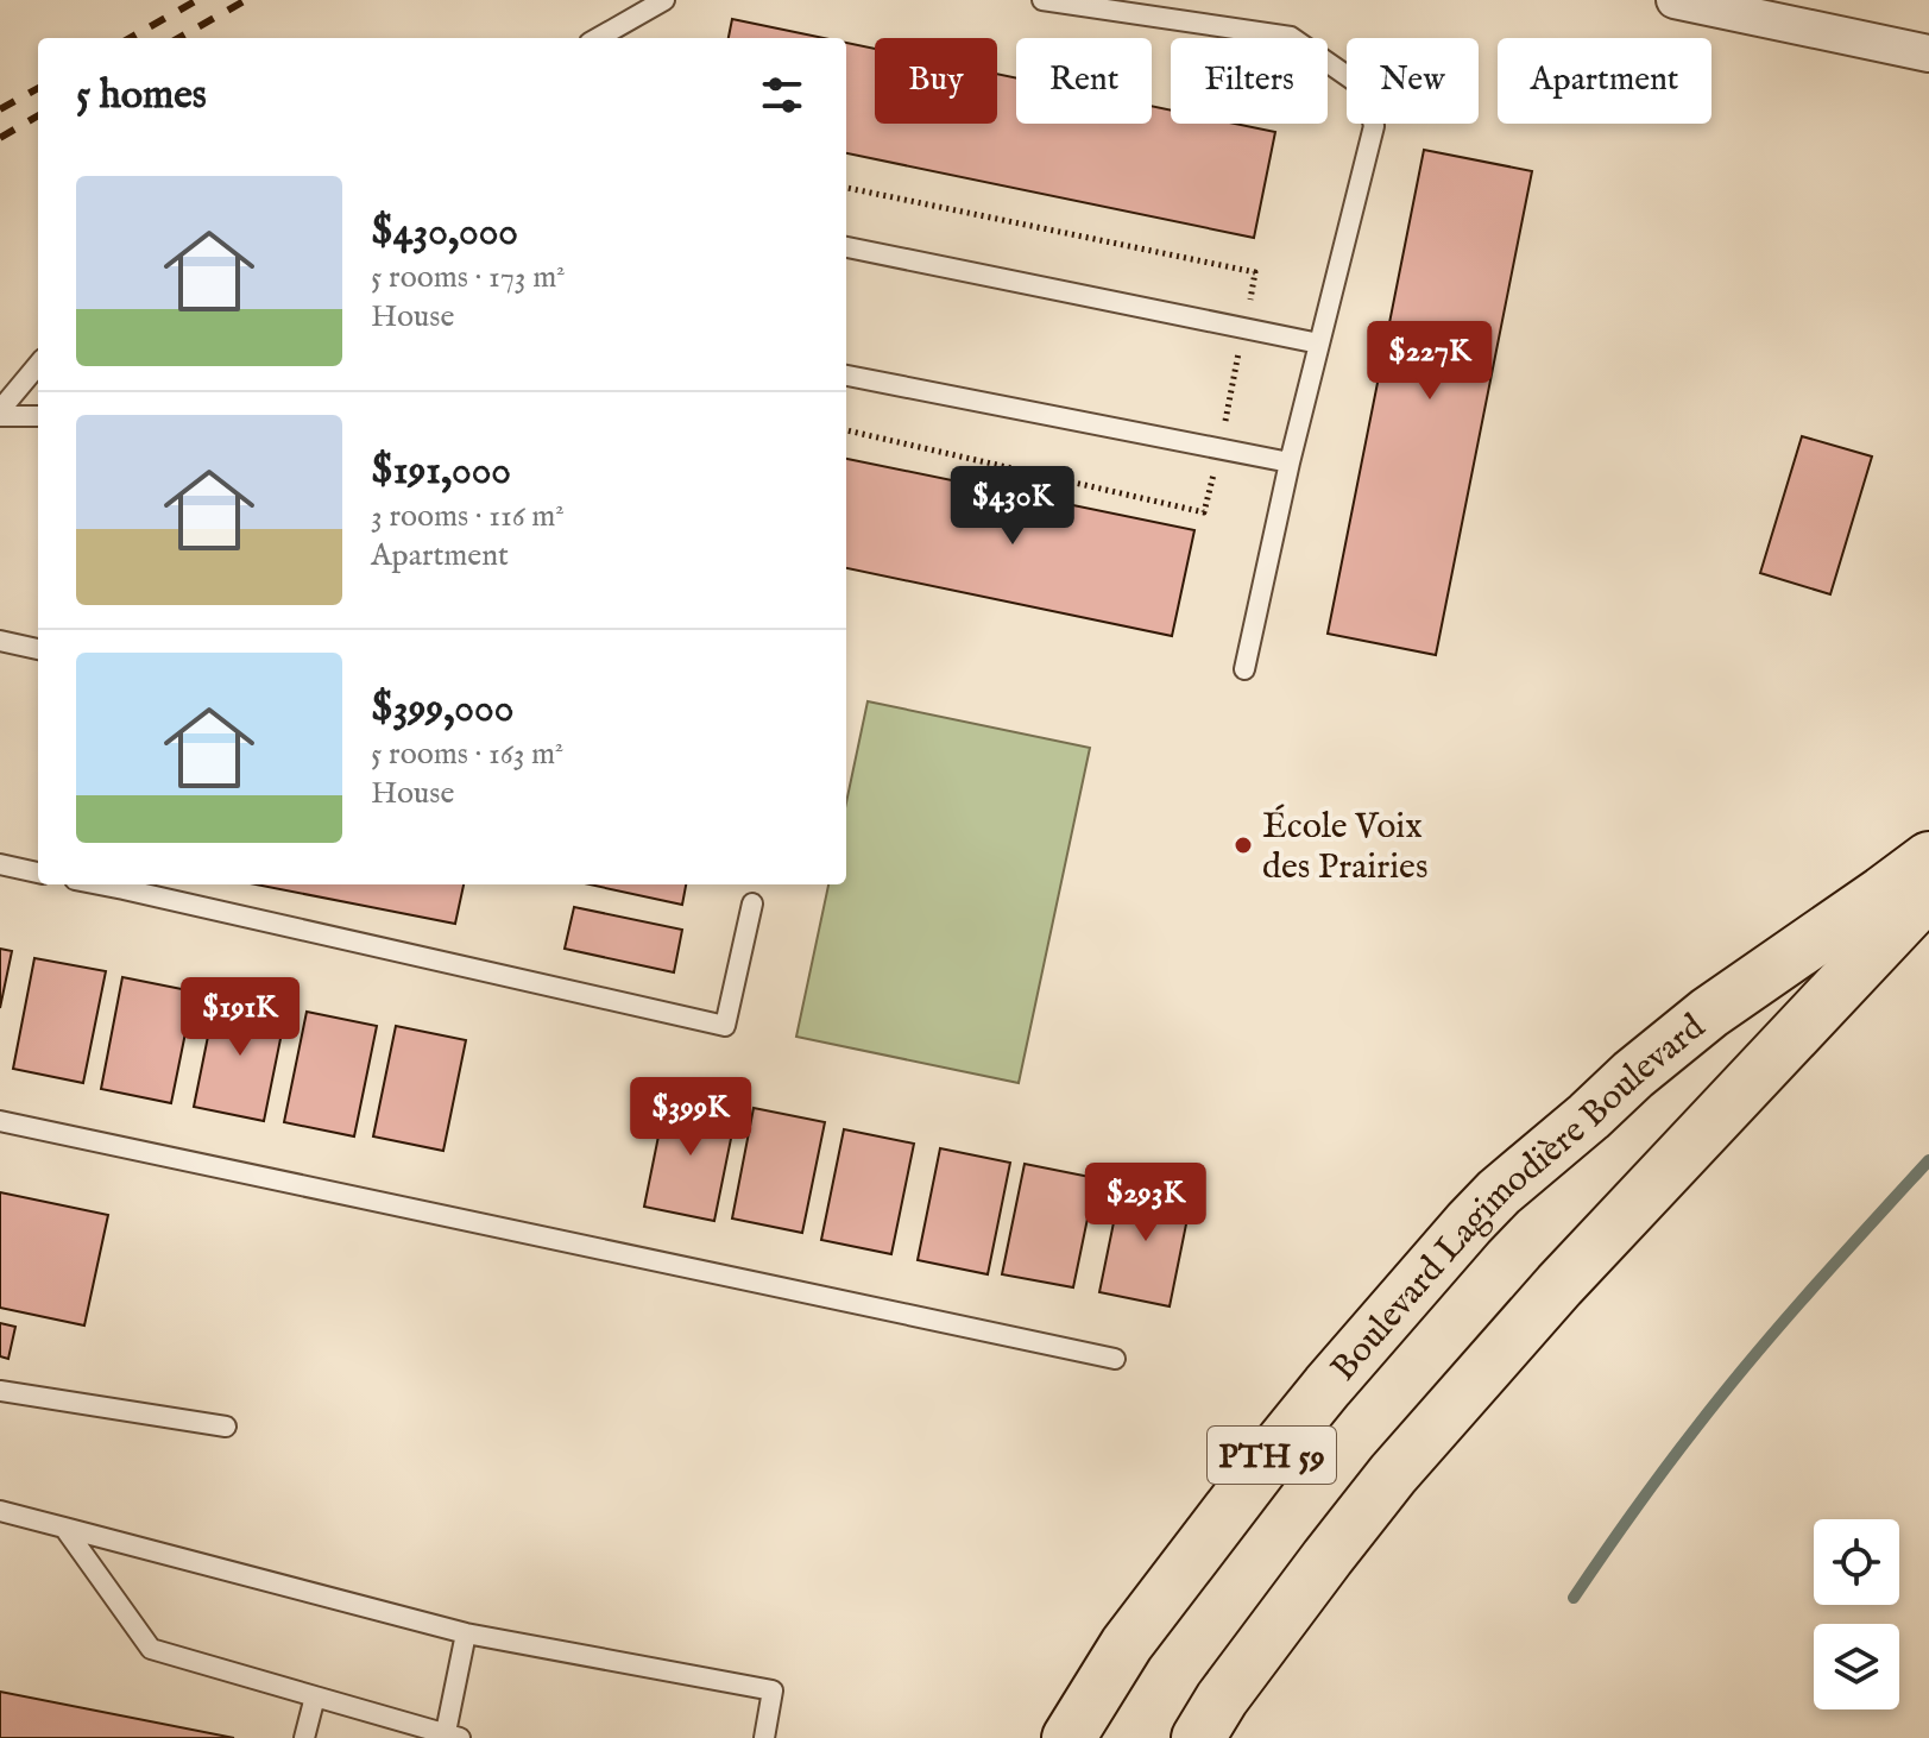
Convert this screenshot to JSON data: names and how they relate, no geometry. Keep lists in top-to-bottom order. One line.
{"streets":{"main road":["Boulevard Lagimodière Boulevard","PTH 59"]},"places":["École Voix des Prairies"],"page":{"chip":["Buy","Rent","Filters","New","Apartment"],"heading":"5 homes","list":[{"name":"$430,000","note":"5 rooms · 173 m² · House"},{"name":"$191,000","note":"3 rooms · 116 m² · Apartment"},{"name":"$399,000","note":"5 rooms · 163 m² · House"}],"price":["$227K","$430K","$191K","$399K","$293K"]}}
